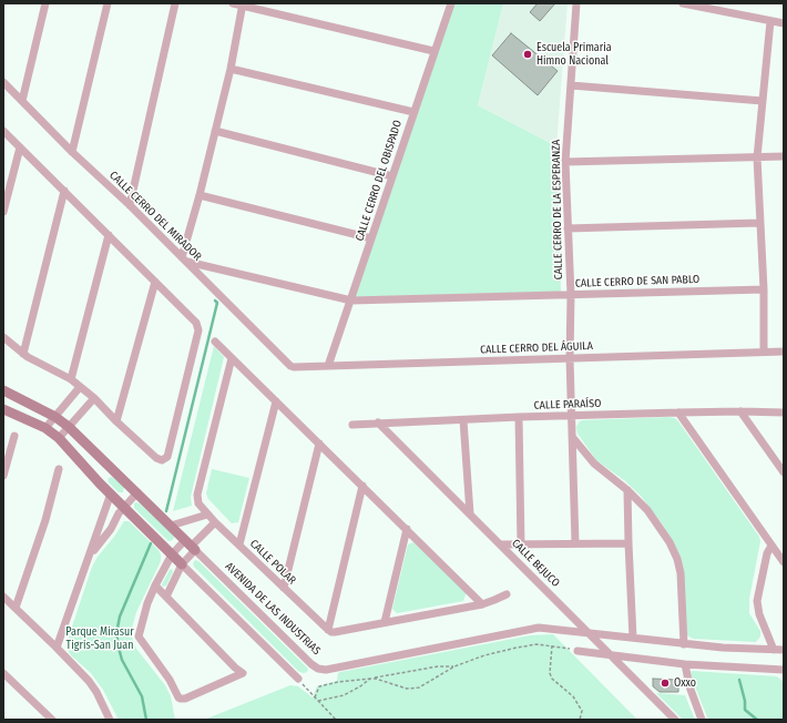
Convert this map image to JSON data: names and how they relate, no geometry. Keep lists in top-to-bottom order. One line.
{"streets":{"street":["CALLE CERRO DEL OBISPADO","CALLE CERRO DE LA ESPERANZA","CALLE CERRO DEL MIRADOR","CALLE CERRO DE SAN PABLO","CALLE CERRO DEL ÁGUILA","CALLE PARAÍSO","CALLE POLAR","CALLE BEJUCO","AVENIDA DE LAS INDUSTRIAS"]},"crossings":[["CALLE CERRO DEL OBISPADO","CALLE CERRO DE SAN PABLO"],["CALLE CERRO DEL OBISPADO","CALLE CERRO DEL ÁGUILA"],["CALLE CERRO DE LA ESPERANZA","CALLE CERRO DE SAN PABLO"],["CALLE CERRO DE LA ESPERANZA","CALLE CERRO DEL ÁGUILA"],["CALLE CERRO DE LA ESPERANZA","CALLE PARAÍSO"],["CALLE CERRO DEL MIRADOR","CALLE CERRO DE SAN PABLO"],["CALLE CERRO DEL MIRADOR","CALLE CERRO DEL ÁGUILA"],["CALLE PARAÍSO","CALLE BEJUCO"],["CALLE BEJUCO","AVENIDA DE LAS INDUSTRIAS"]],"parks":["Parque Mirasur Tigris-San Juan"],"places":["Escuela Primaria Himno Nacional","Oxxo"]}
